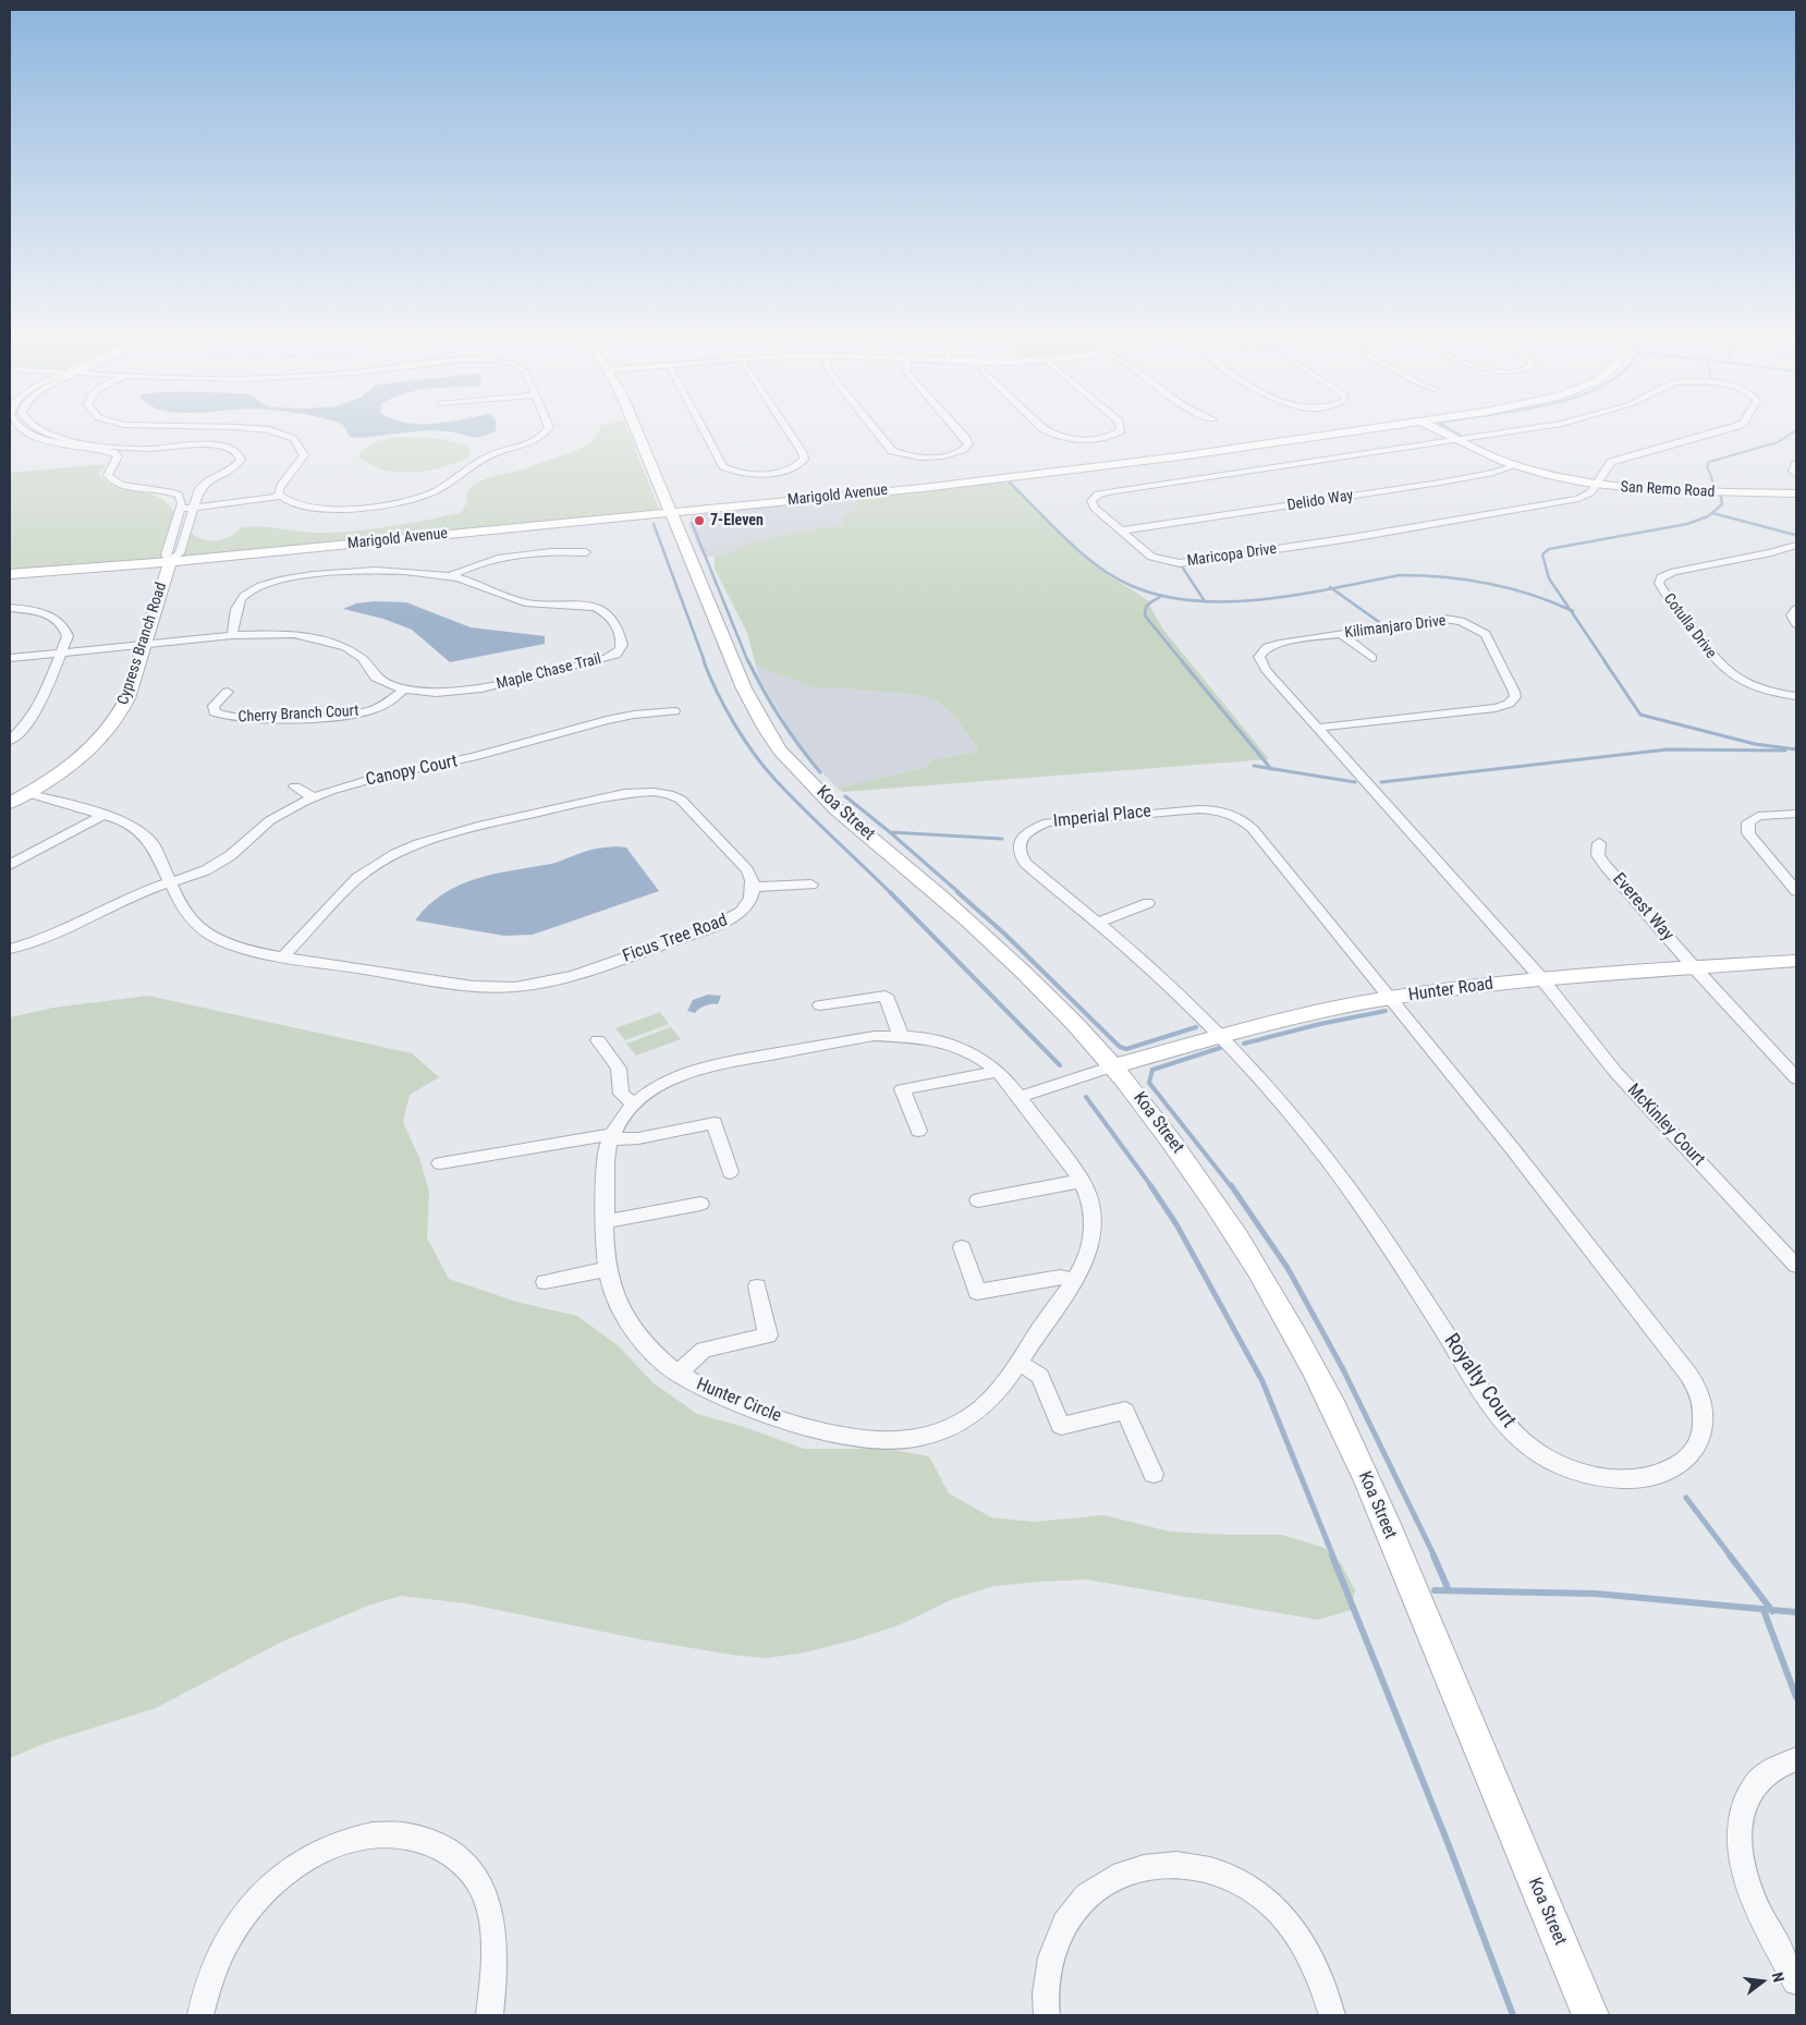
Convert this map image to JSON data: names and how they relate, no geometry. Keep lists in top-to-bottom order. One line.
{"streets":{"main road":["San Remo Road","Marigold Avenue","Cypress Branch Road","Koa Street","Hunter Road"],"street":["Delido Way","Maricopa Drive","Cotulla Drive","Kilimanjaro Drive","Maple Chase Trail","Cherry Branch Court","Canopy Court","Imperial Place","Everest Way","Ficus Tree Road","McKinley Court","Royalty Court","Hunter Circle"]},"crossings":[["San Remo Road","Delido Way"],["San Remo Road","Maricopa Drive"],["Marigold Avenue","Cypress Branch Road"],["Marigold Avenue","Koa Street"],["Delido Way","Maricopa Drive"],["Kilimanjaro Drive","Hunter Road"],["Kilimanjaro Drive","McKinley Court"],["Cypress Branch Road","Maple Chase Trail"],["Cypress Branch Road","Ficus Tree Road"],["Maple Chase Trail","Cherry Branch Court"],["Canopy Court","Ficus Tree Road"],["Koa Street","Hunter Road"],["Imperial Place","Hunter Road"],["Imperial Place","Royalty Court"],["Everest Way","Hunter Road"],["Hunter Road","McKinley Court"],["Hunter Road","Royalty Court"]],"places":["7-Eleven"],"north":"right"}
